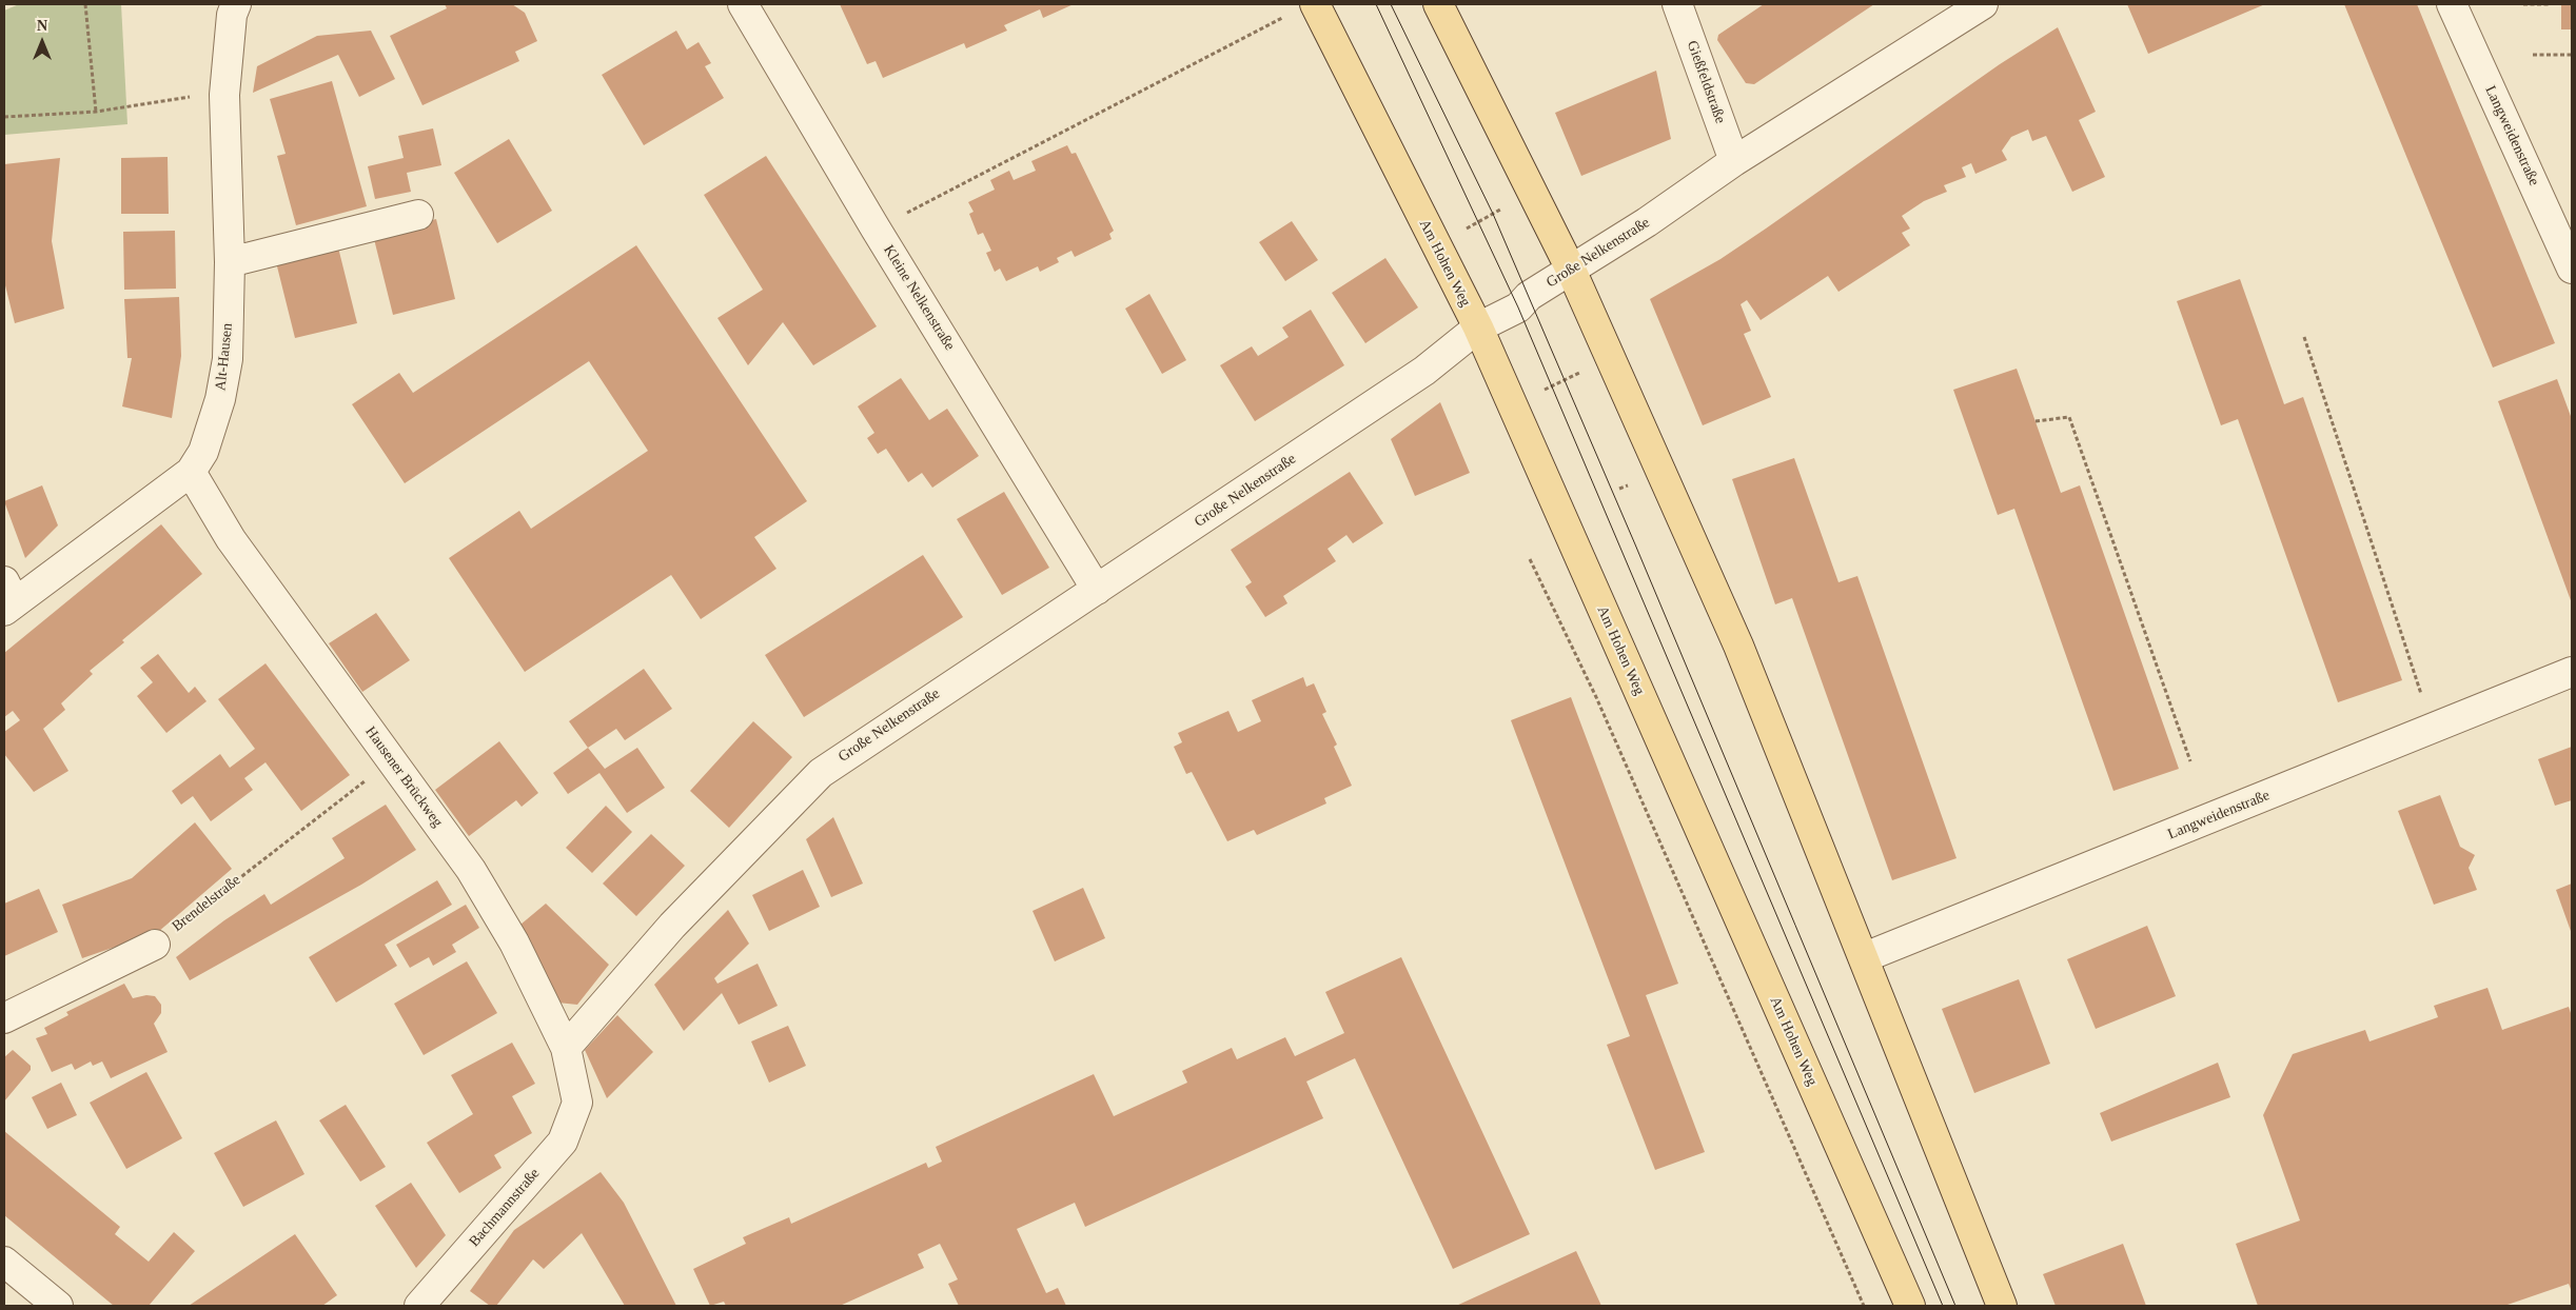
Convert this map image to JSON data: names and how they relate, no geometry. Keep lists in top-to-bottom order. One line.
{"streets":{"main road":["Am Hohen Weg"],"street":["Gießfeldstraße","Langweidenstraße","Große Nelkenstraße","Kleine Nelkenstraße","Alt-Hausen","Hausener Brückweg","Bachmannstraße"],"path":["Brendelstraße"]},"crossings":[["Gießfeldstraße","Große Nelkenstraße"],["Große Nelkenstraße","Am Hohen Weg"],["Große Nelkenstraße","Kleine Nelkenstraße"],["Große Nelkenstraße","Hausener Brückweg"],["Alt-Hausen","Hausener Brückweg"],["Hausener Brückweg","Brendelstraße"],["Hausener Brückweg","Bachmannstraße"]],"north":"top"}
